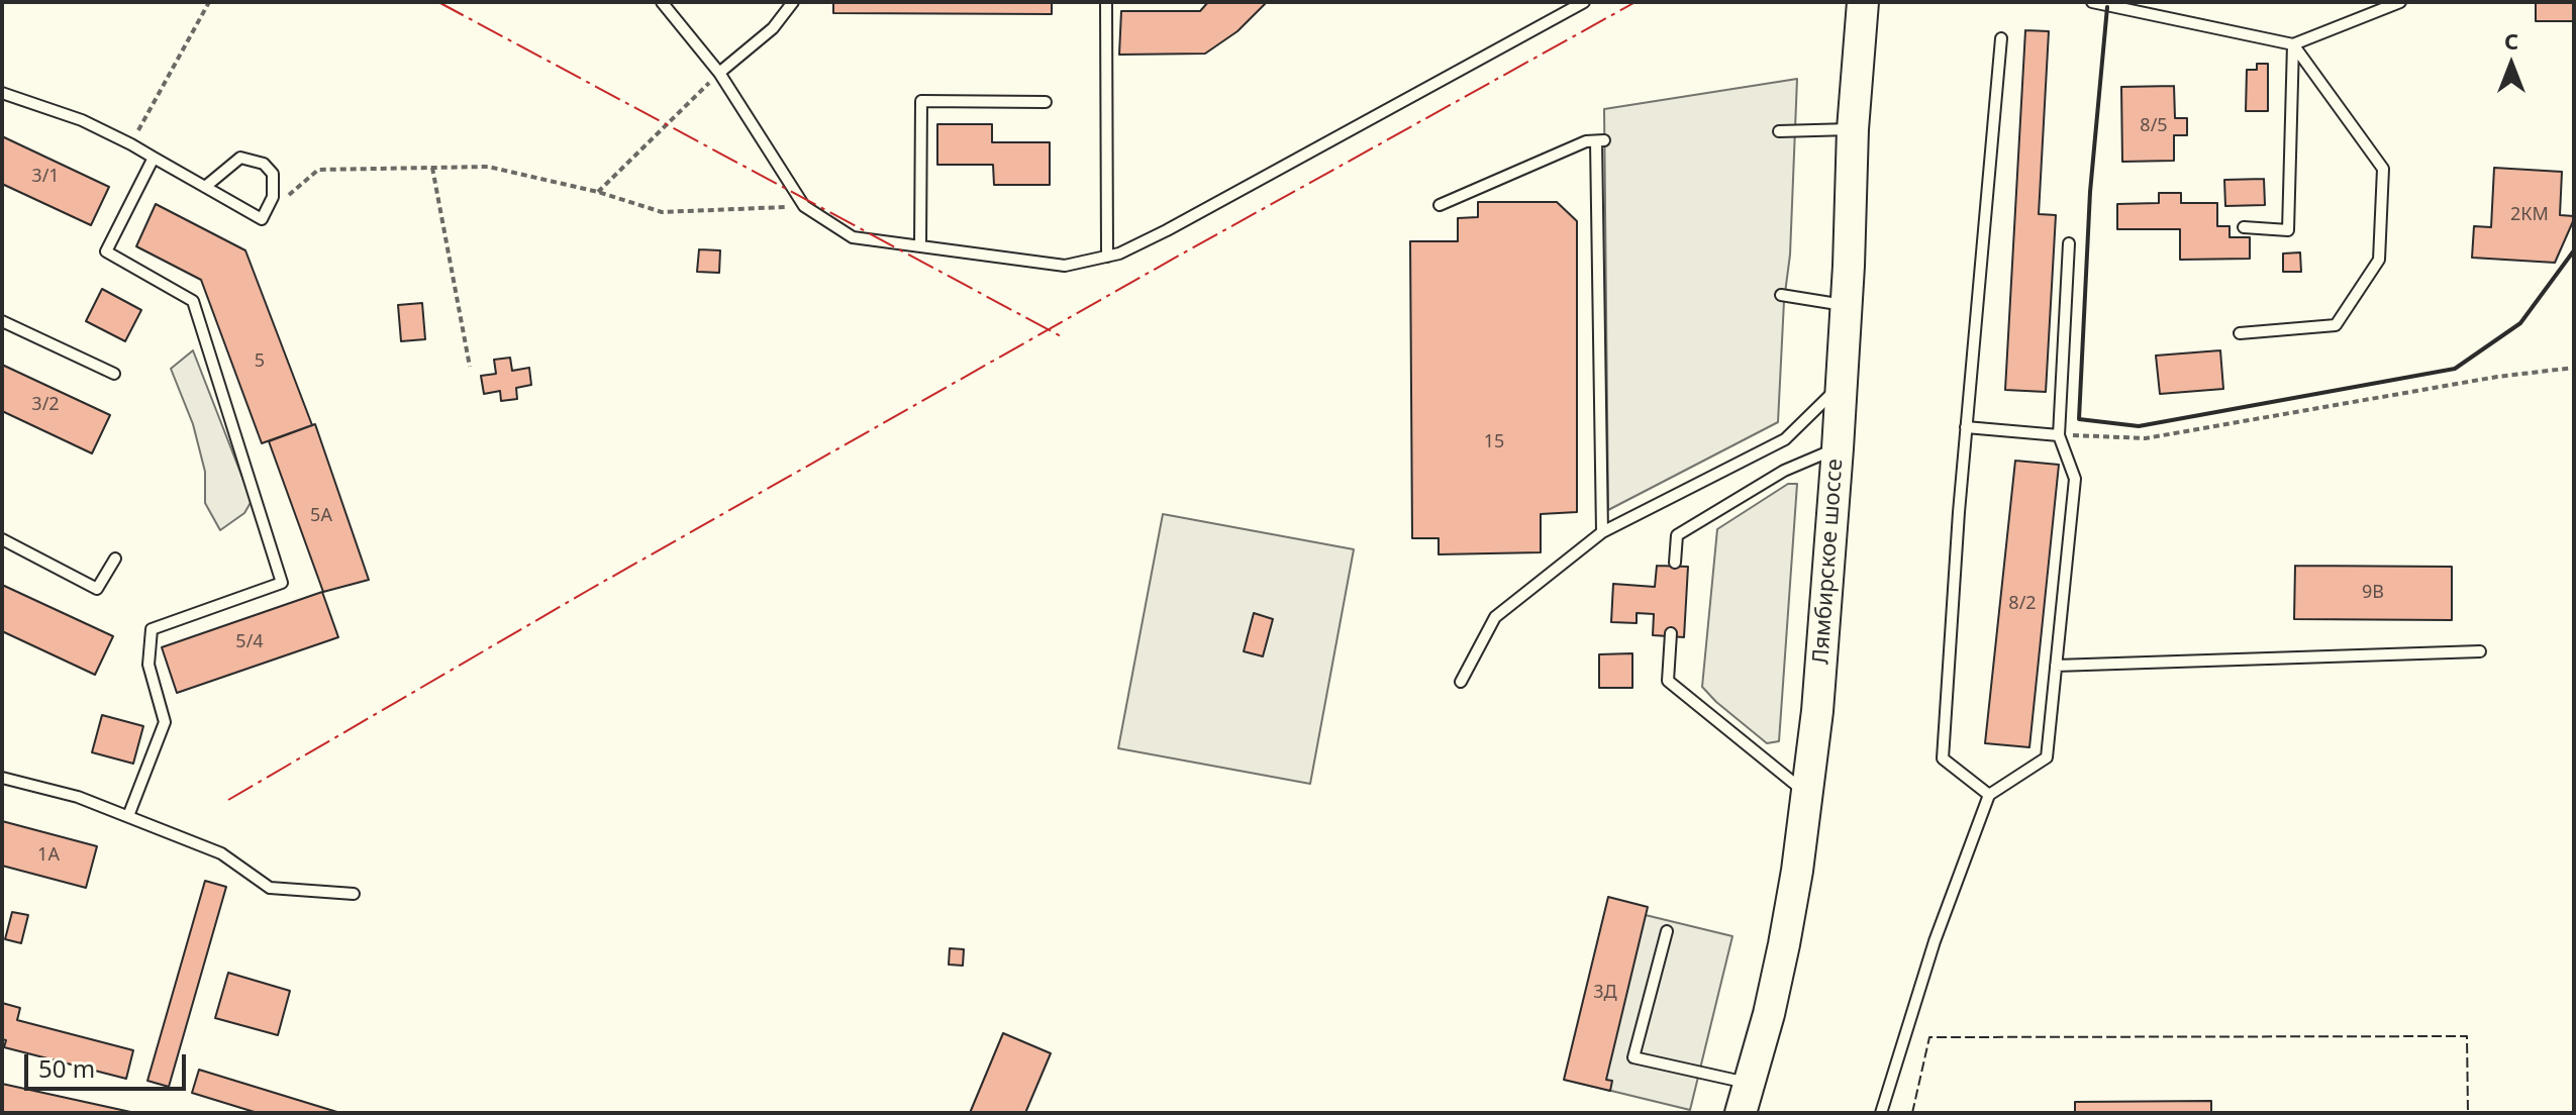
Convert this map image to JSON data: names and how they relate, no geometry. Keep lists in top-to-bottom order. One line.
{"streets":{"main road":["Лямбирское шоссе"]},"house_numbers":["8/5","3/1","2КМ","5","3/2","15","5А","9В","8/2","5/4","1А","3Д"],"scale_bar":"50 m","north":"top"}
